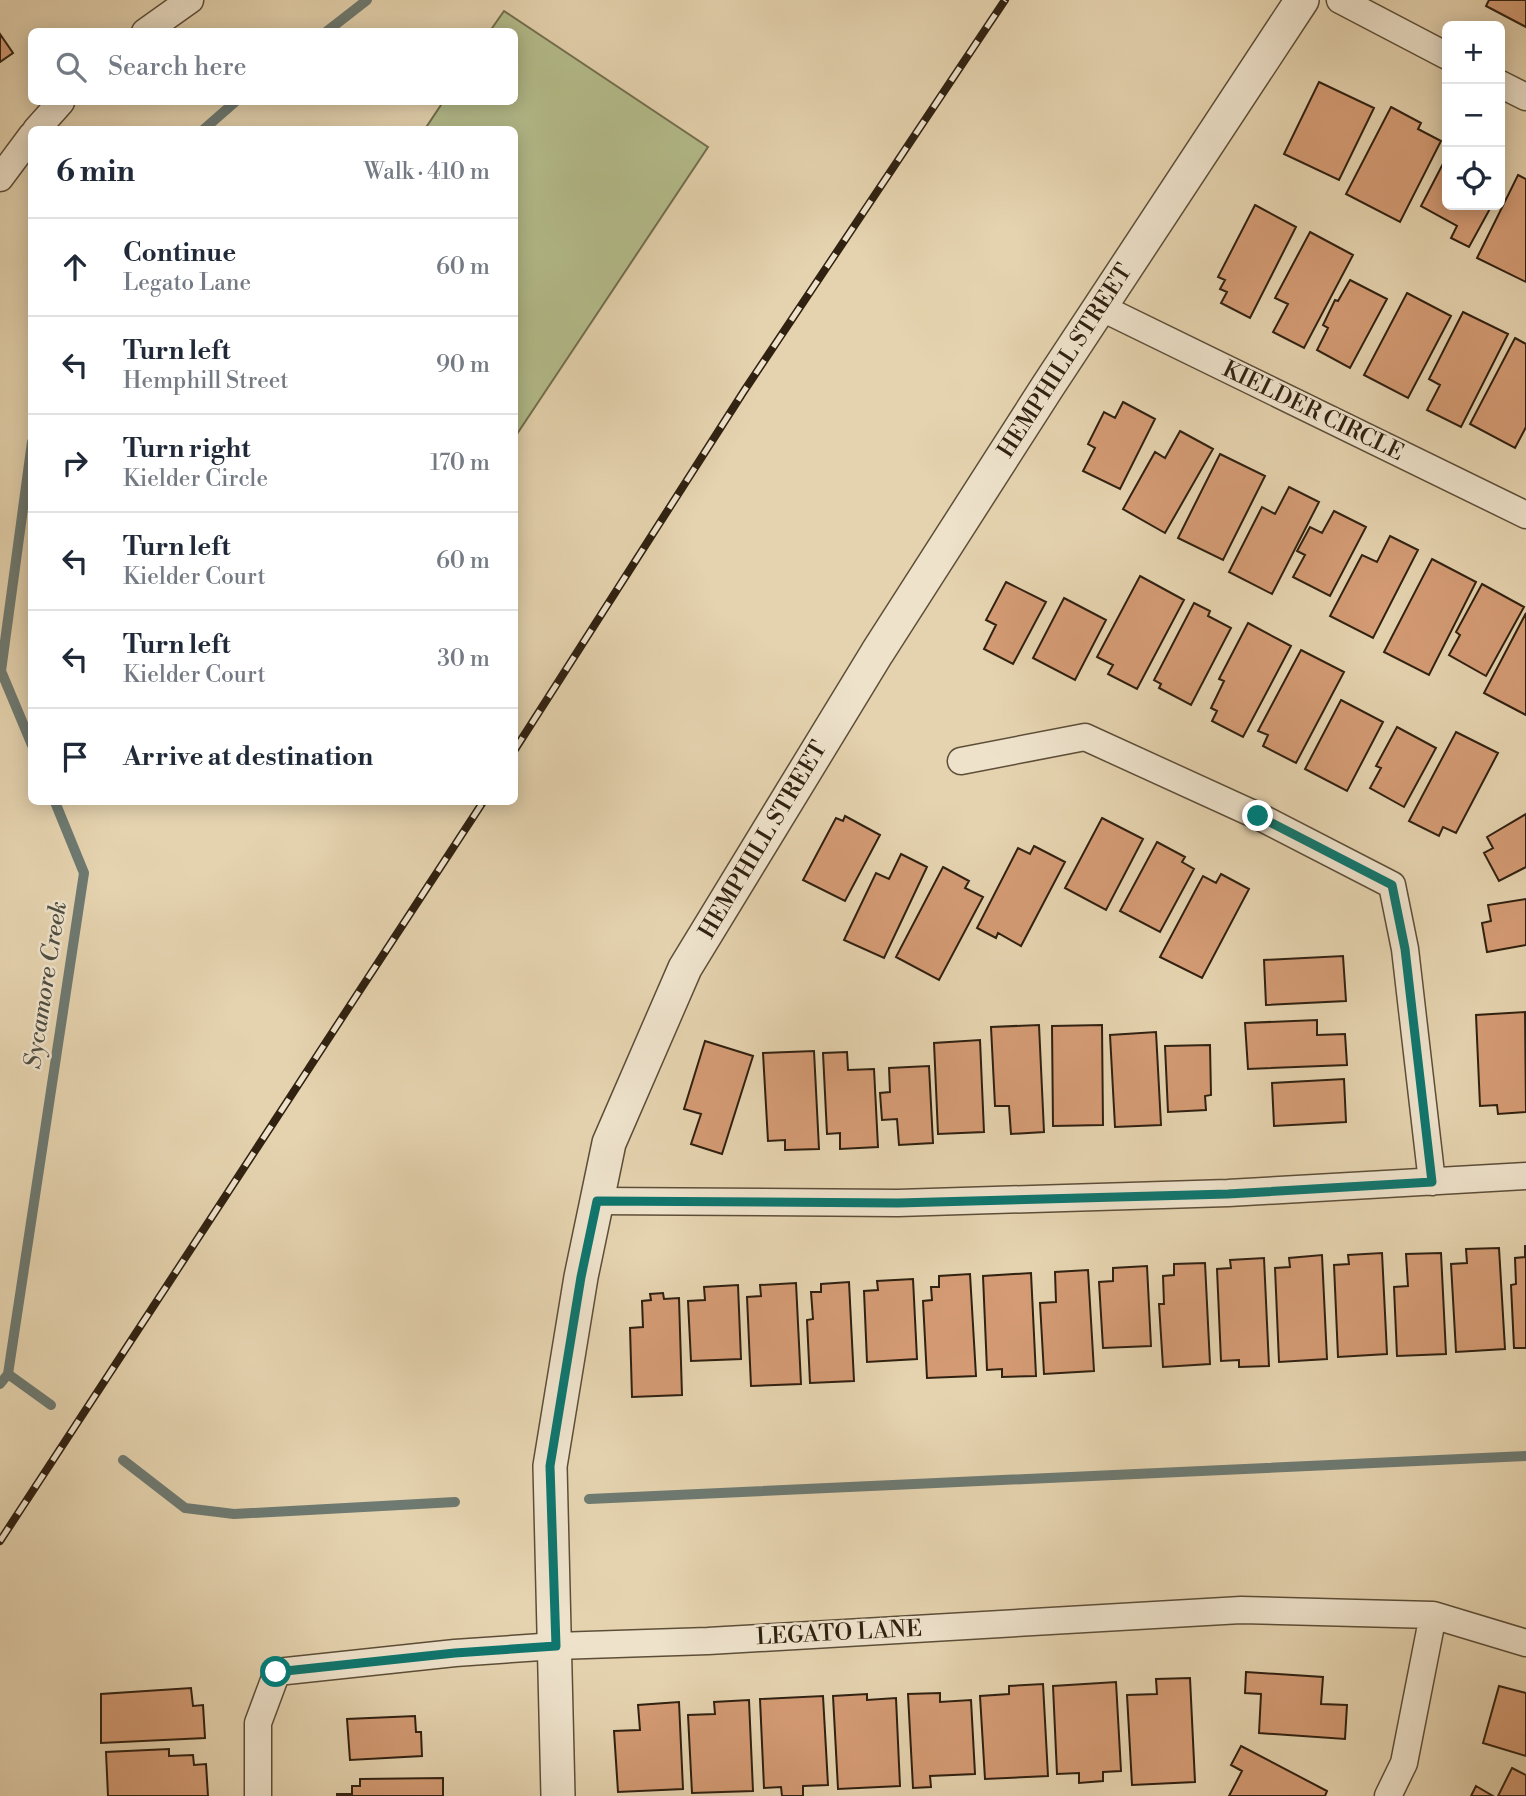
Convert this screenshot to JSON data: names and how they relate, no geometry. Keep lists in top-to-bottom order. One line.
{"streets":{"street":["HEMPHILL STREET","KIELDER CIRCLE","LEGATO LANE"]},"crossings":[["HEMPHILL STREET","KIELDER CIRCLE"],["HEMPHILL STREET","LEGATO LANE"]],"water":["Sycamore Creek"],"page":{"map_buttons":["+","−"],"search":"Search here","heading":["6 min","Walk · 410 m"],"list":[["Continue","Legato Lane","60 m"],["Turn left","Hemphill Street","90 m"],["Turn right","Kielder Circle","170 m"],["Turn left","Kielder Court","60 m"],["Turn left","Kielder Court","30 m"],"Arrive at destination"]}}
